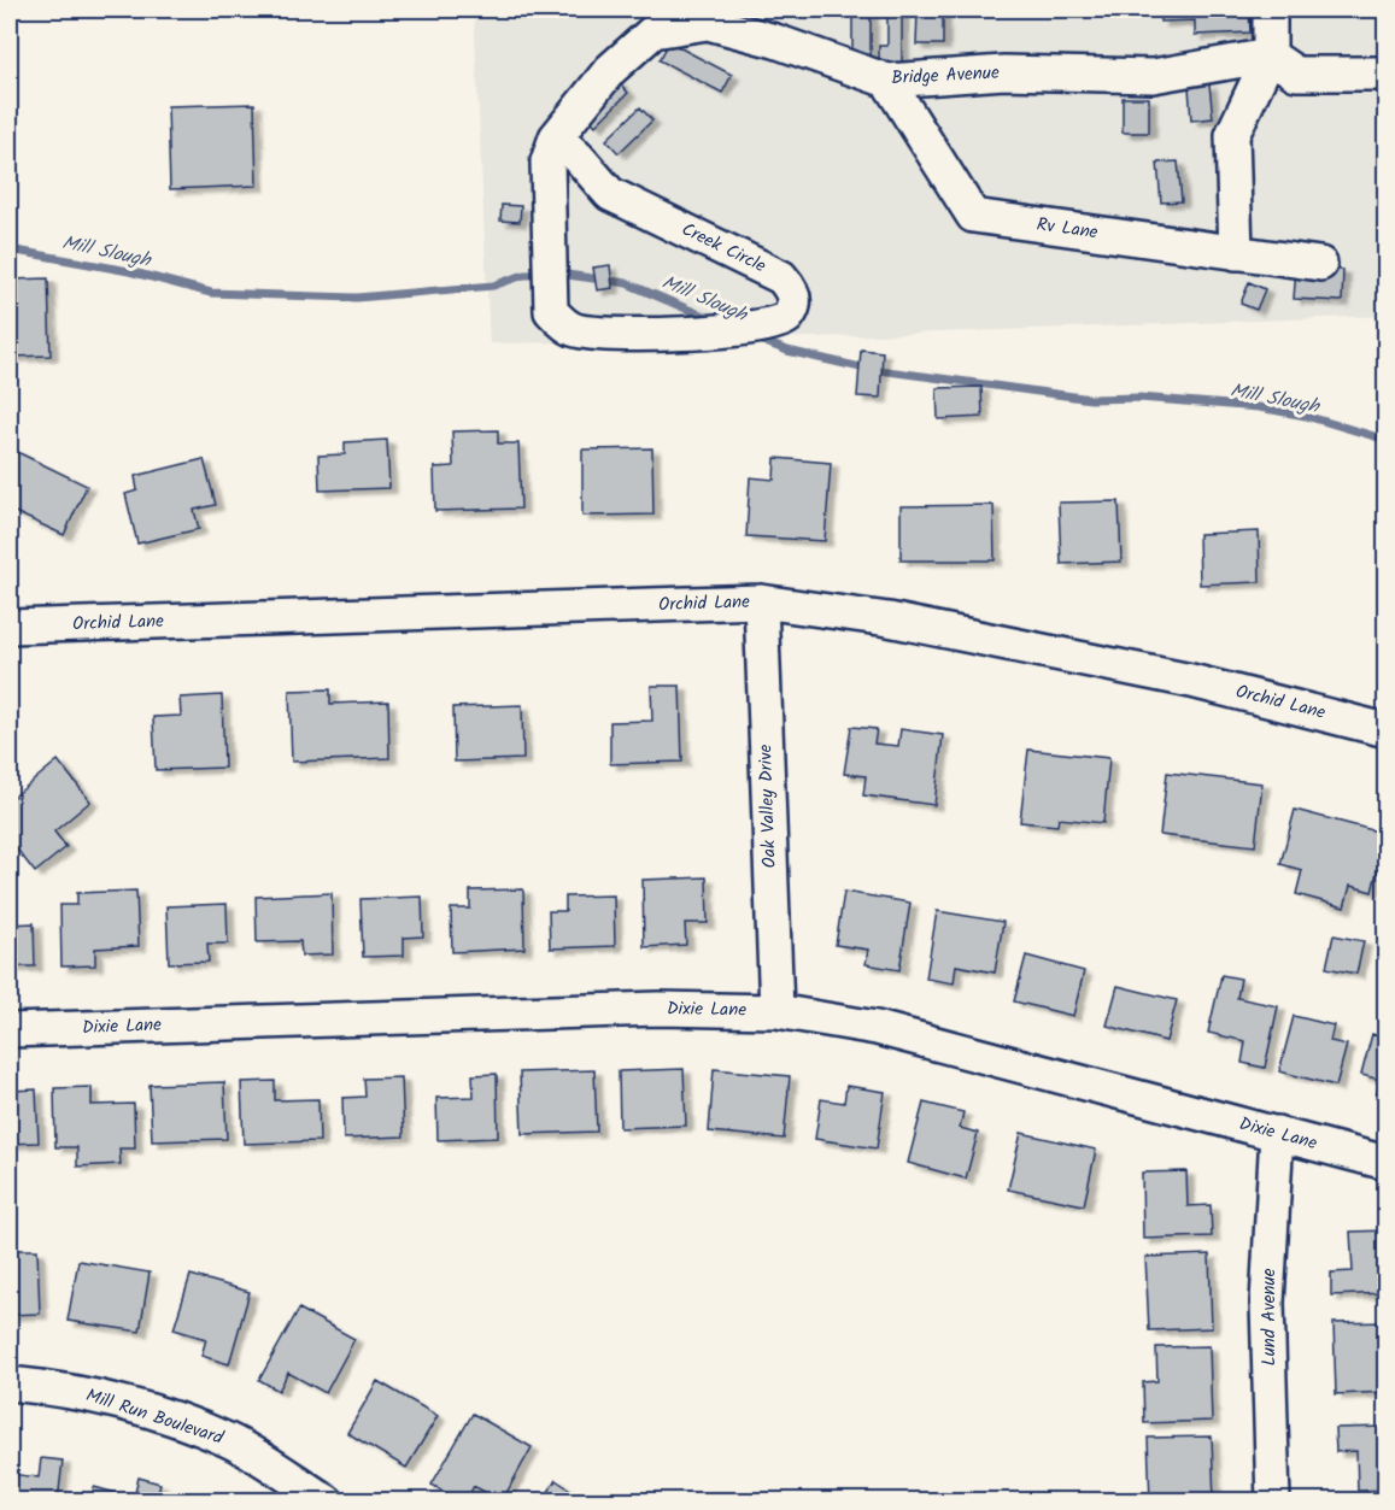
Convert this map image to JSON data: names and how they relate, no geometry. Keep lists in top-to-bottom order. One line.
{"streets":{"street":["Bridge Avenue","Rv Lane","Creek Circle","Orchid Lane","Oak Valley Drive","Dixie Lane","Lund Avenue","Mill Run Boulevard"]},"crossings":[["Bridge Avenue","Rv Lane"],["Bridge Avenue","Creek Circle"],["Orchid Lane","Oak Valley Drive"],["Oak Valley Drive","Dixie Lane"],["Dixie Lane","Lund Avenue"]],"water":["Mill Slough"]}
